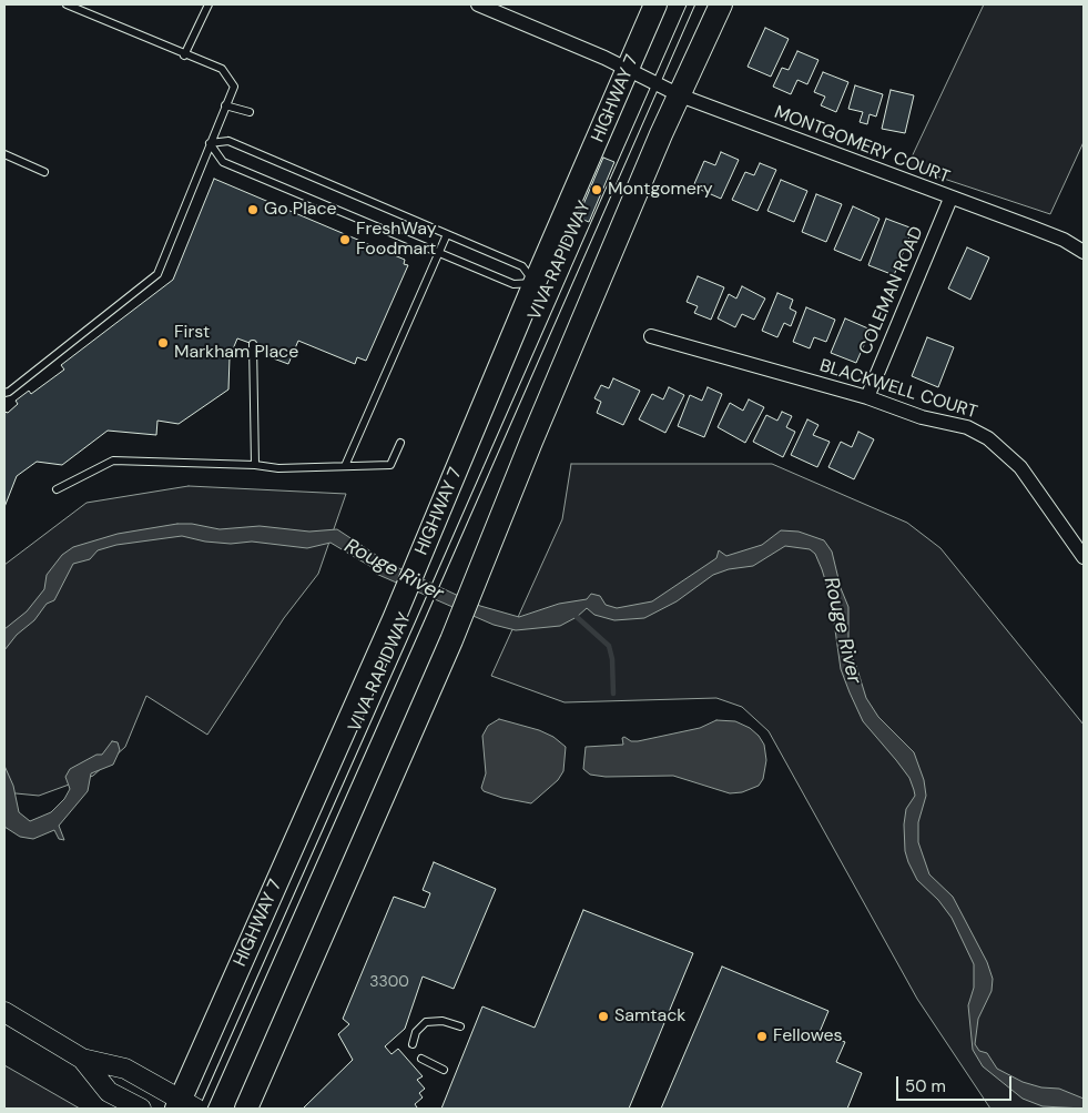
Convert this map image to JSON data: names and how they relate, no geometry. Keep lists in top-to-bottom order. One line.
{"streets":{"main road":["HIGHWAY 7"],"street":["MONTGOMERY COURT","COLEMAN ROAD","BLACKWELL COURT"],"lane":["VIVA RAPIDWAY"]},"crossings":[["HIGHWAY 7","MONTGOMERY COURT"],["MONTGOMERY COURT","VIVA RAPIDWAY"],["MONTGOMERY COURT","COLEMAN ROAD"],["COLEMAN ROAD","BLACKWELL COURT"]],"water":["Rouge River"],"places":["Montgomery","Go Place","FreshWay Foodmart","First Markham Place","Samtack","Fellowes"],"house_numbers":["3300"],"scale_bar":"50 m"}
